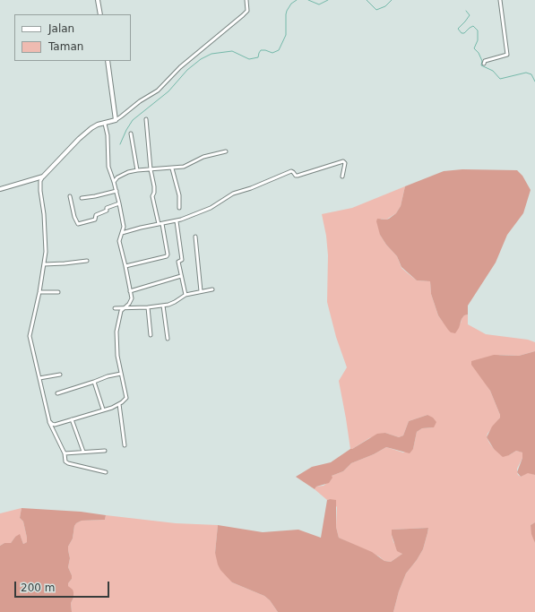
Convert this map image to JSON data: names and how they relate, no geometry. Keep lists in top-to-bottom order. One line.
{"legend":["Jalan","Taman"],"scale_bar":"200 m"}
